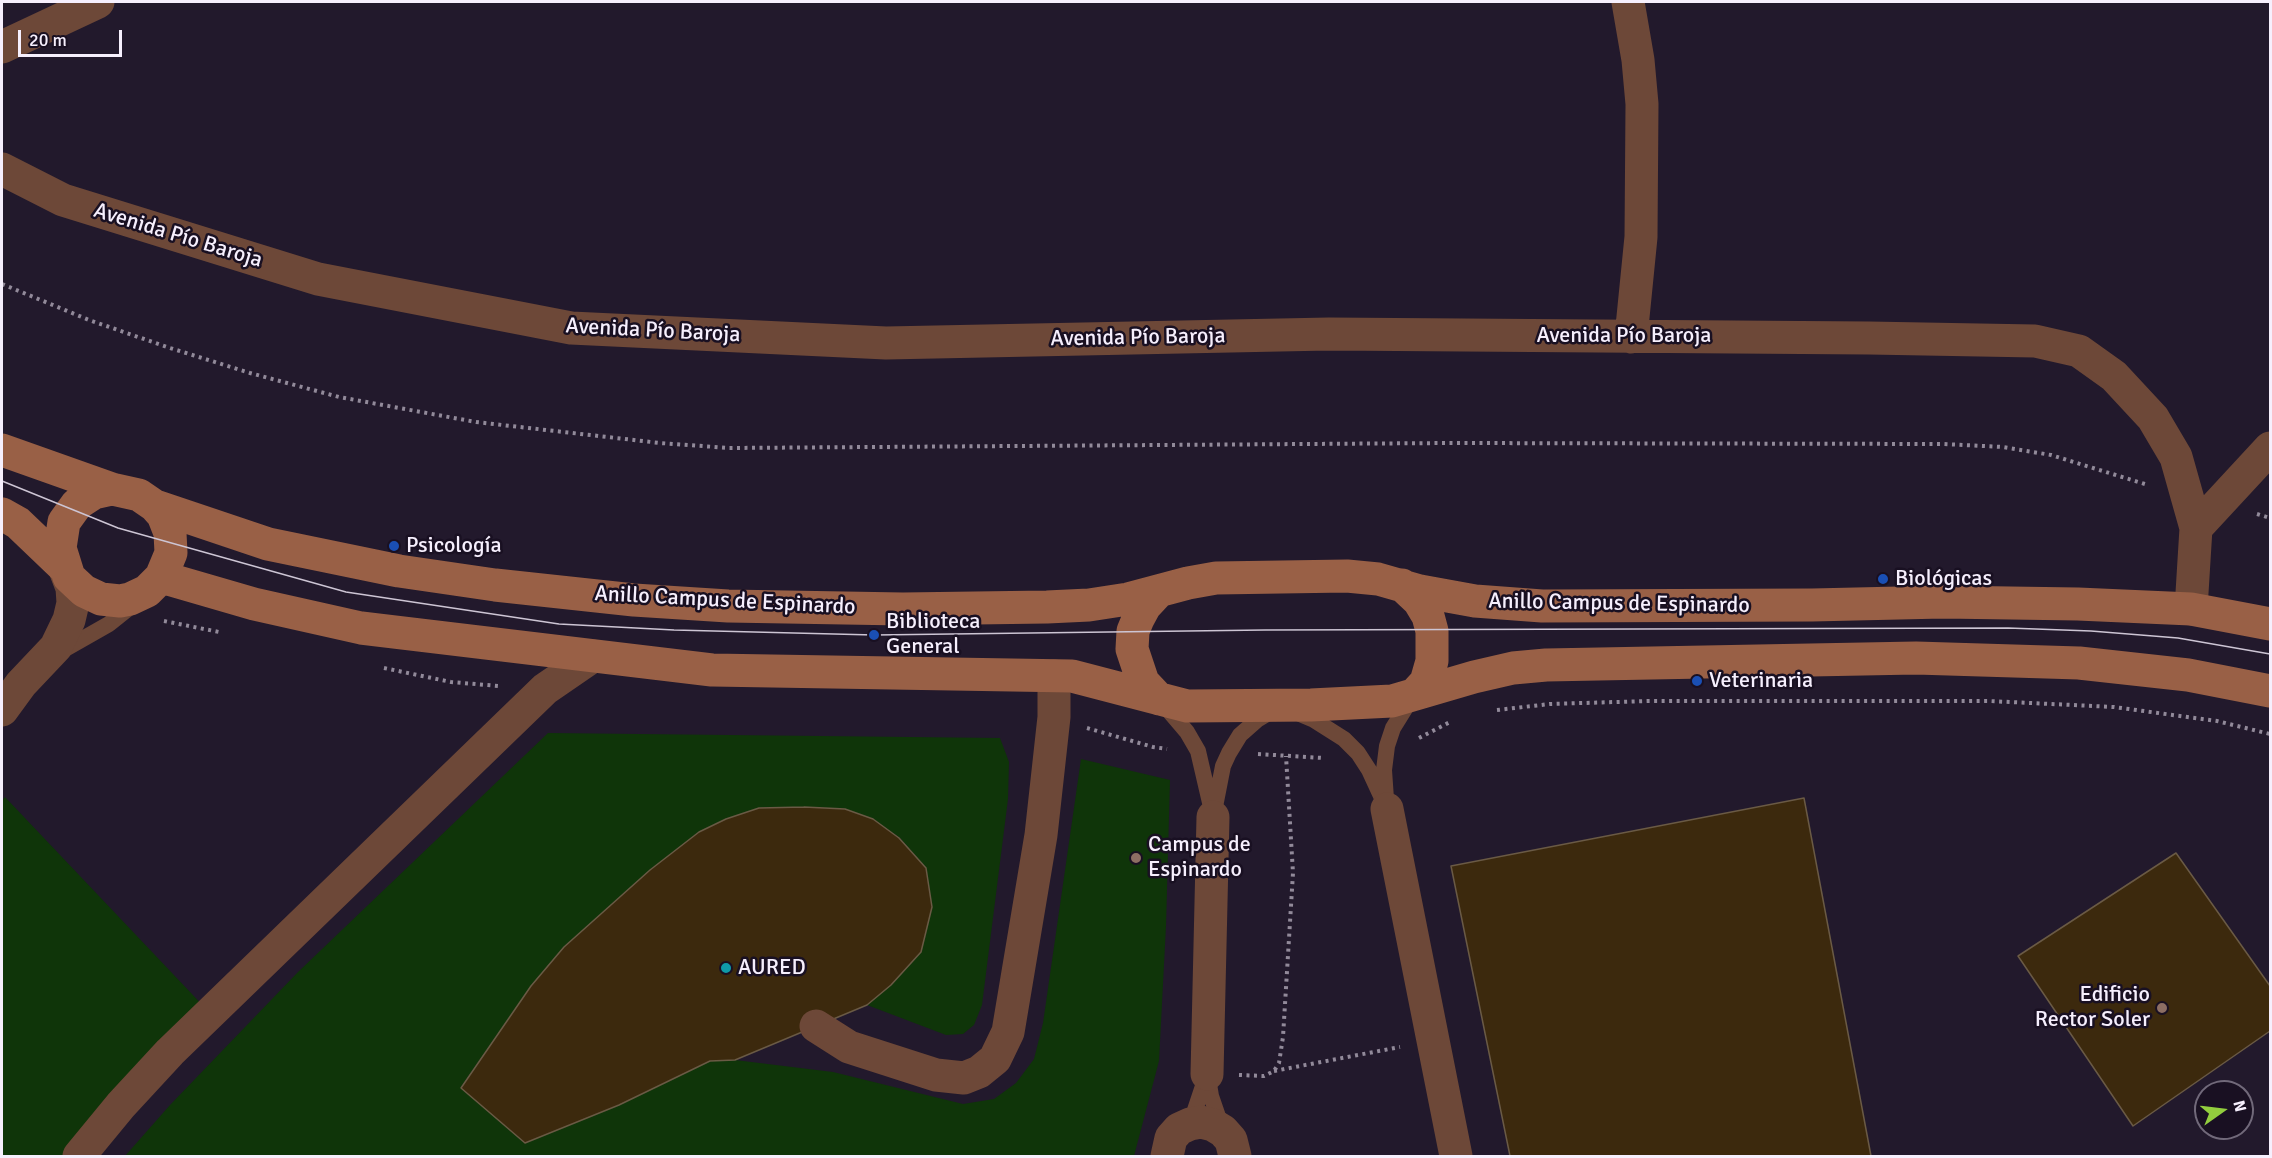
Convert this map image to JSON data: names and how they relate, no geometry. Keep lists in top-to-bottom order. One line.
{"streets":{"main road":["Anillo Campus de Espinardo"],"street":["Avenida Pío Baroja"]},"places":["Psicología","Biológicas","Biblioteca General","Veterinaria","Campus de Espinardo","AURED","Edificio Rector Soler"],"scale_bar":"20 m","north":"right"}
